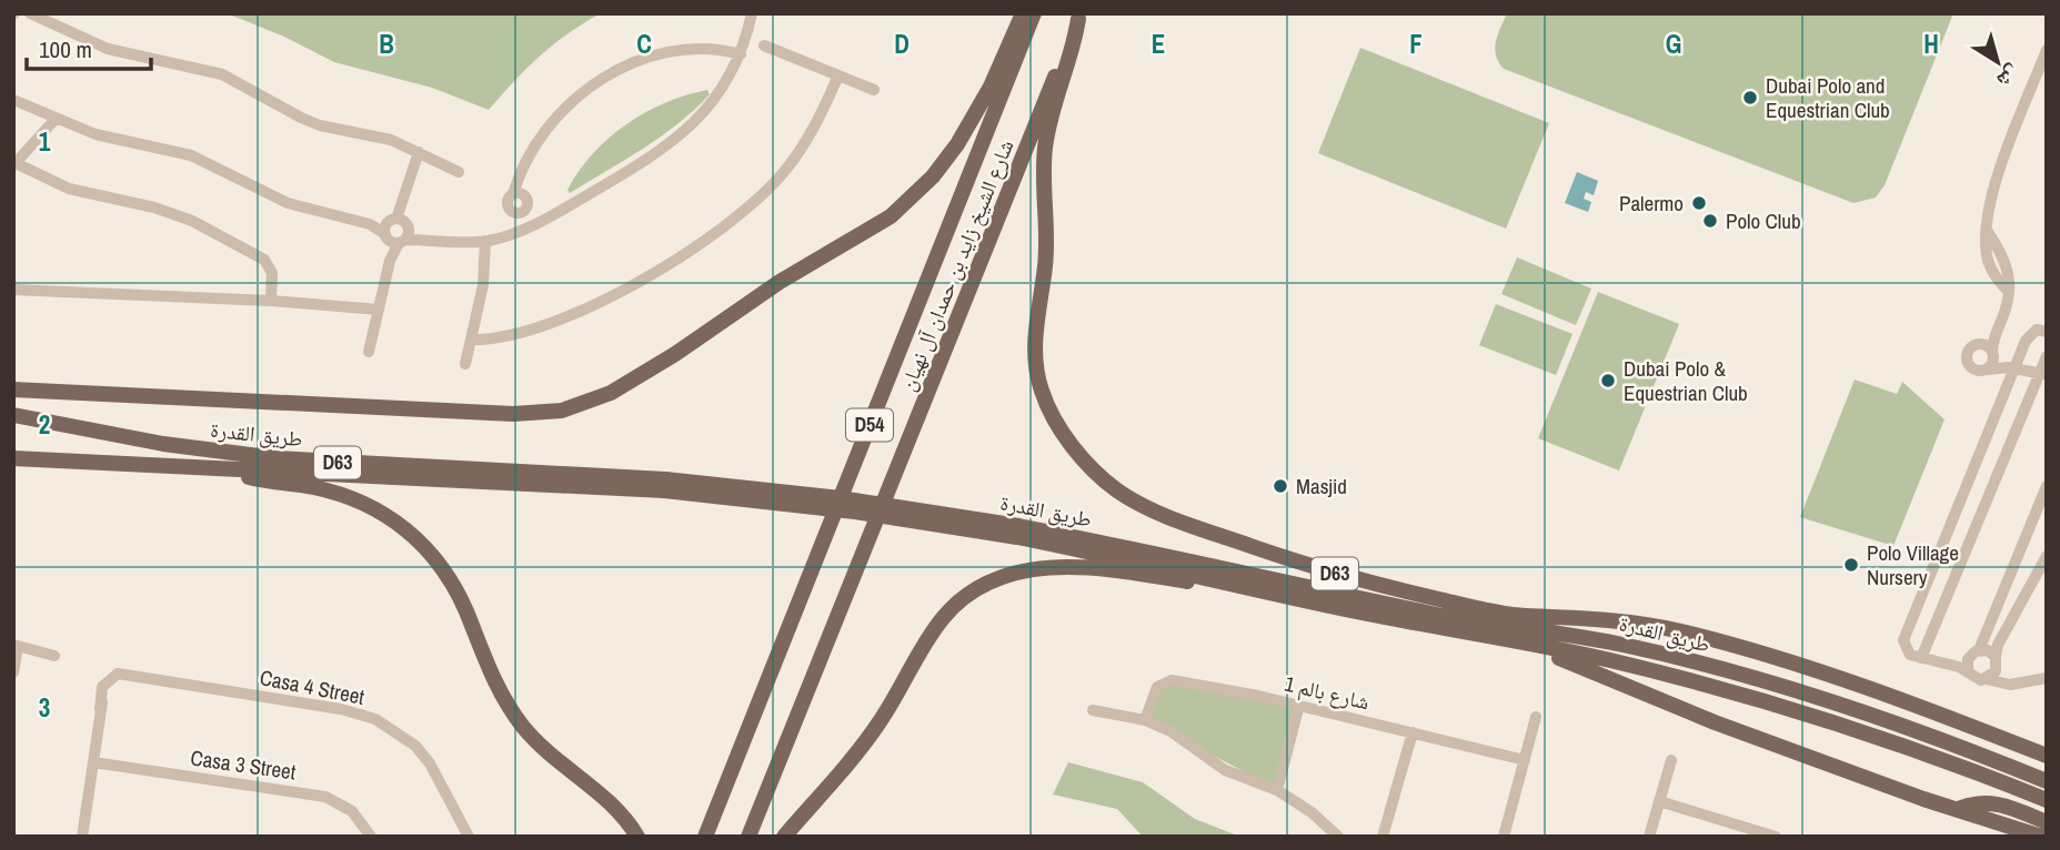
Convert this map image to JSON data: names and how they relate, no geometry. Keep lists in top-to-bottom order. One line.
{"streets":{"main road":["شارع الشيخ زايد بن حمدان آل نهيان","D54","طريق القدرة","D63"],"street":["Casa 4 Street","شارع بالم 1","Casa 3 Street"]},"crossings":[["شارع الشيخ زايد بن حمدان آل نهيان","طريق القدرة"],["Casa 4 Street","Casa 3 Street"]],"places":["Dubai Polo and Equestrian Club","Palermo","Polo Club","Dubai Polo & Equestrian Club","Masjid","Polo Village Nursery"],"scale_bar":"100 m","north":"bottom right","grid":{"columns":["B","C","D","E","F","G","H"],"rows":["1","2","3"]}}
